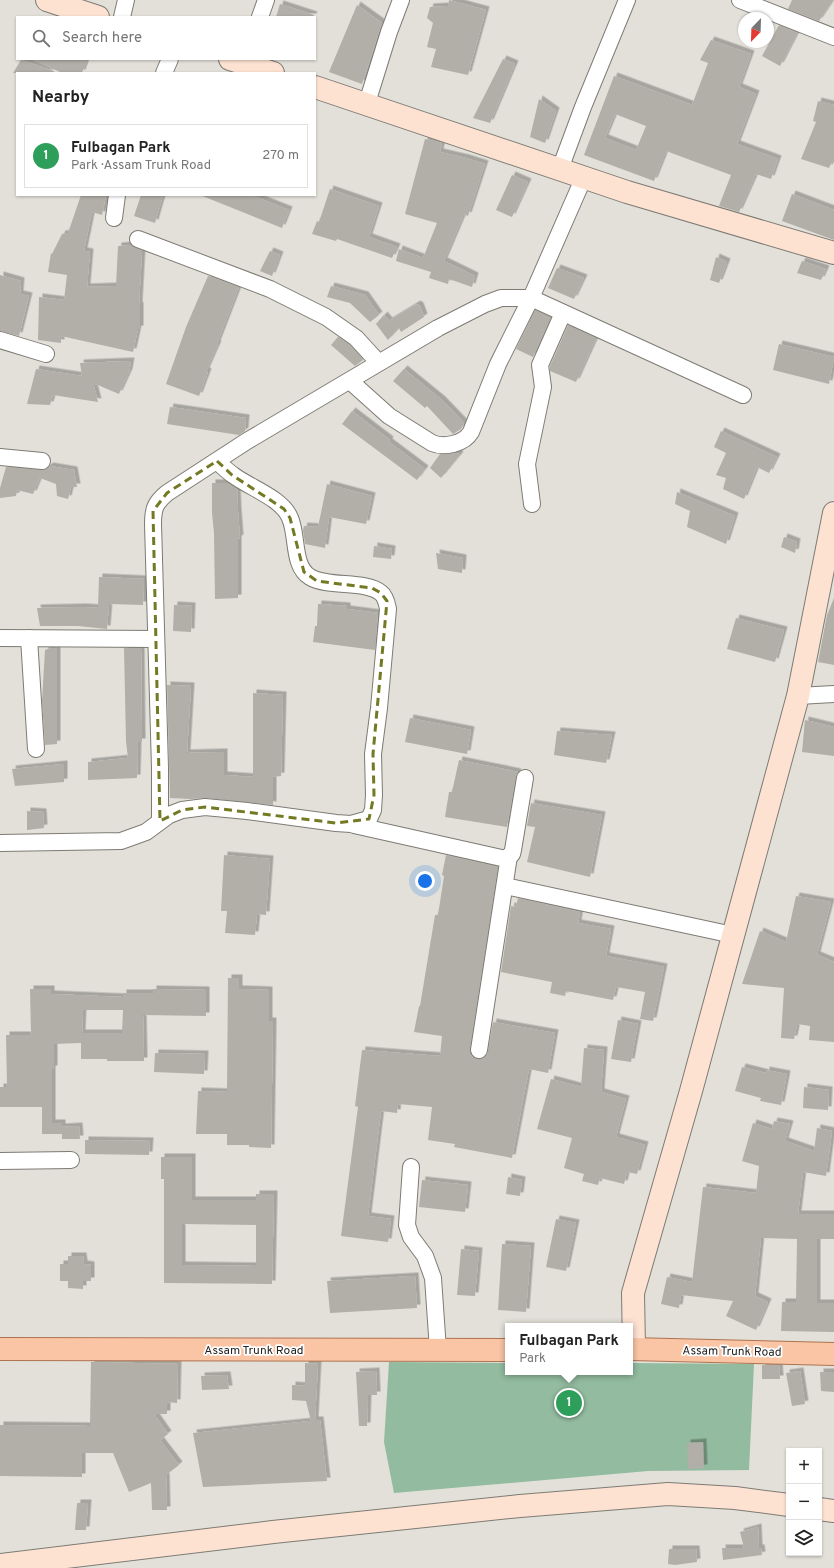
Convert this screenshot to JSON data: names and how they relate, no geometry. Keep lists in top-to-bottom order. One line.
{"streets":{"main road":["Assam Trunk Road"]},"north":"bottom left","page":{"search":"Search here","heading":"Nearby","list":[{"mark":"1","name":"Fulbagan Park","note":"Park · Assam Trunk Road","value":"270 m"}],"popup":["Fulbagan Park","Park"],"pins":"1","map_buttons":["+","−"]}}
